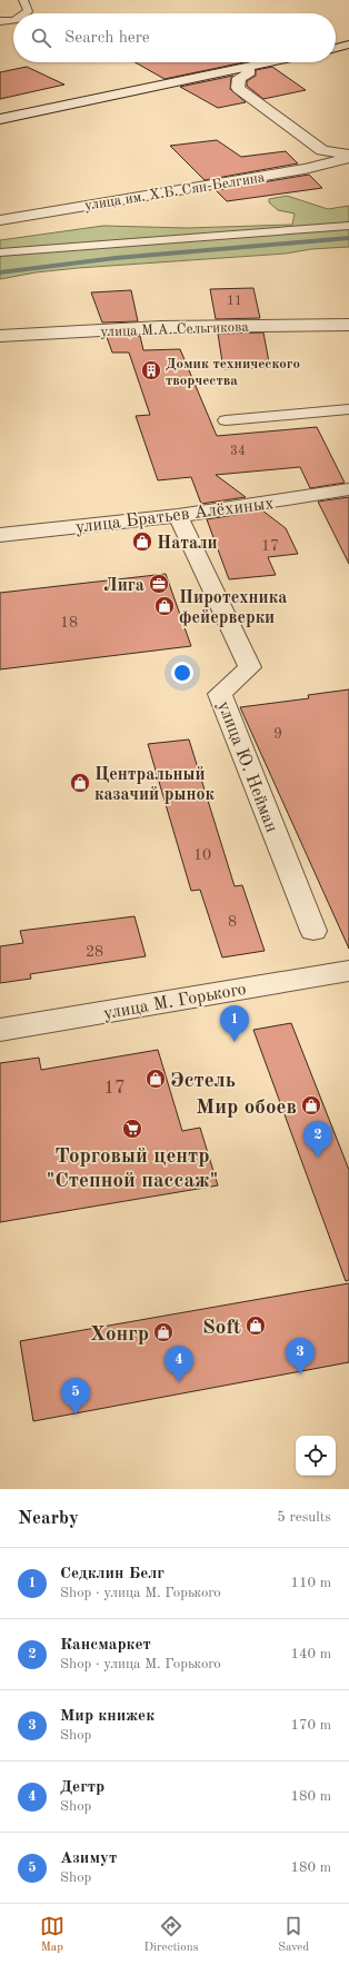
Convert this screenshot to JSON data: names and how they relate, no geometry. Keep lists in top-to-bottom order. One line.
{"streets":{"street":["улица им. Х.Б. Сян-Белгина","улица М.А. Сельгикова","улица Братьев Алёхиных","улица Ю. Нейман","улица М. Горького"]},"crossings":[["улица Братьев Алёхиных","улица Ю. Нейман"]],"places":{"building":["Домик технического творчества"],"shop":["Натали","Пиротехника фейерверки","Центральный казачий рынок","Эстель","Мир обоев","Soft","Хонгр"],"office":["Лига"],"supermarket":["Торговый центр \"Степной пассаж\""]},"house_numbers":["11","34","17","18","9","10","8","28","17"],"page":{"search":"Search here","pins":["1","2","3","4","5"],"heading":["Nearby","5 results"],"list":[{"mark":"1","name":"Седклин Белг","note":"Shop · улица М. Горького","value":"110 m"},{"mark":"2","name":"Кансмаркет","note":"Shop · улица М. Горького","value":"140 m"},{"mark":"3","name":"Мир книжек","note":"Shop","value":"170 m"},{"mark":"4","name":"Дегтр","note":"Shop","value":"180 m"},{"mark":"5","name":"Азимут","note":"Shop","value":"180 m"}],"nav":["Map","Directions","Saved"]}}
